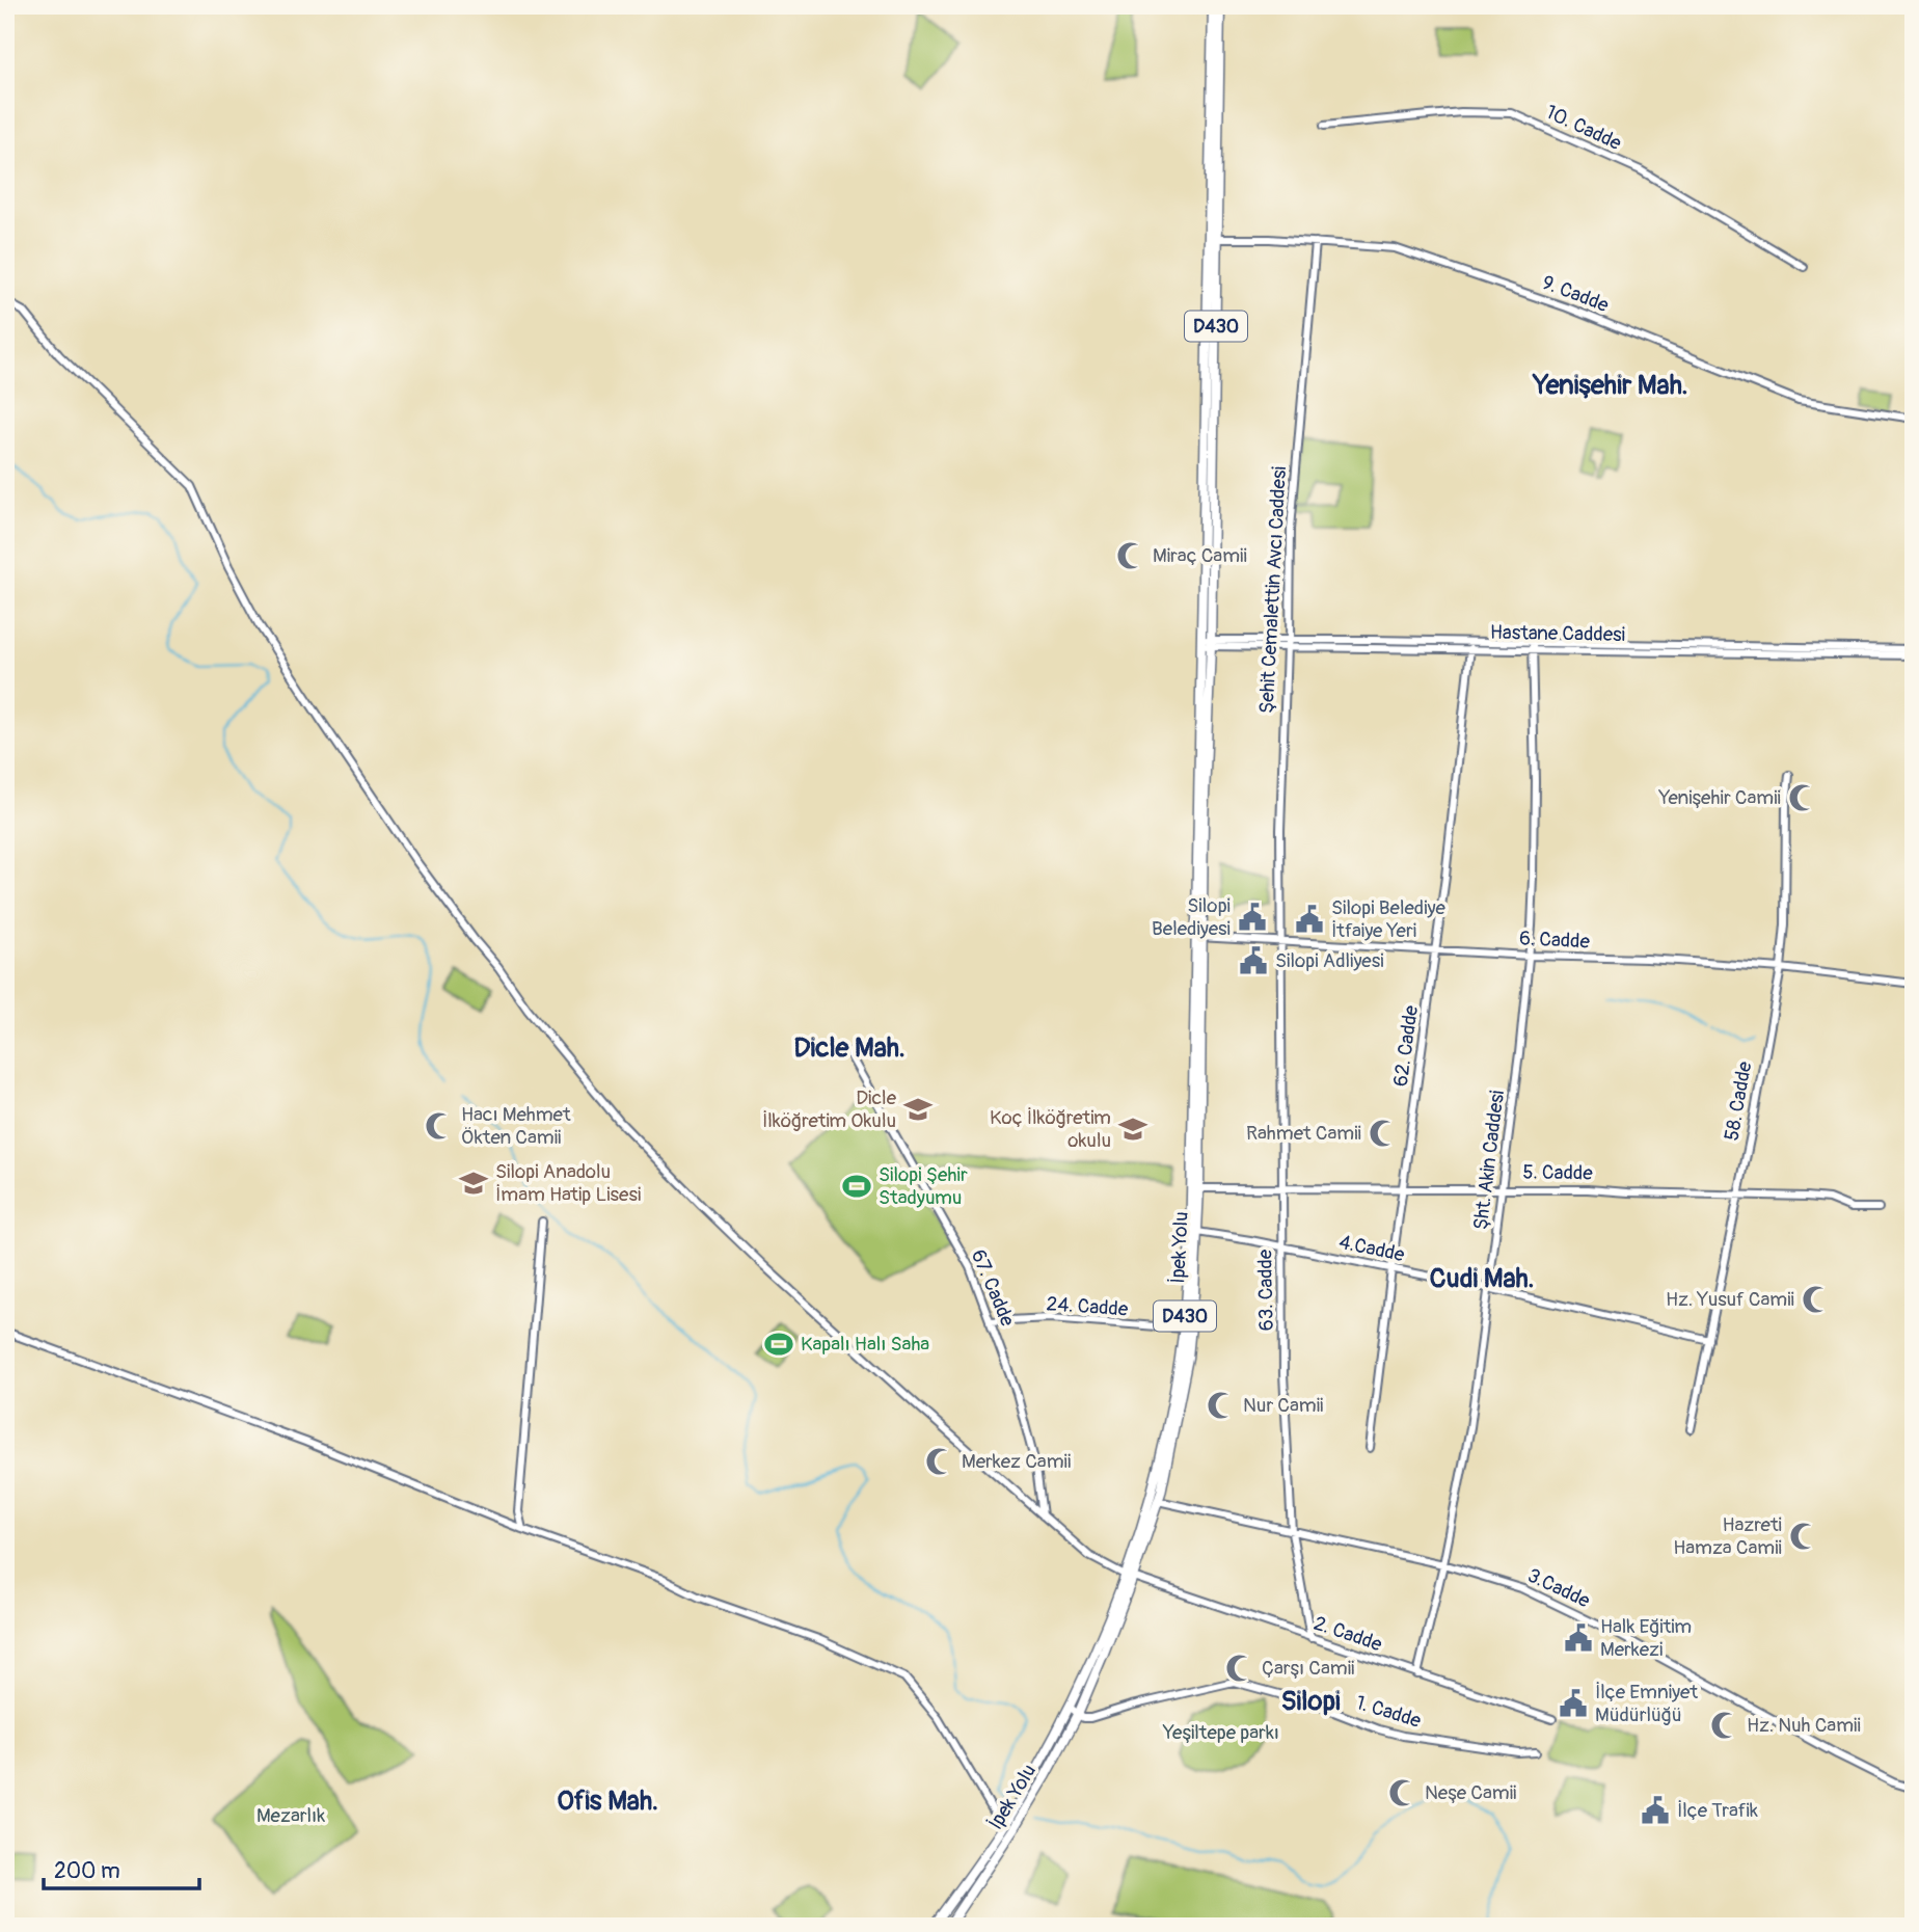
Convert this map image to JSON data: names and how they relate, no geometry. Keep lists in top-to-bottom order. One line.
{"streets":{"highway":["D430","İpek Yolu"],"street":["10. Cadde","9. Cadde","Şehit Cemalettin Avcı Caddesi","Hastane Caddesi","6. Cadde","62. Cadde","58. Cadde","Şht. Akin Caddesi","5. Cadde","4.Cadde","67. Cadde","63. Cadde","24. Cadde","3.Cadde","2. Cadde","1. Cadde"]},"crossings":[["9. Cadde","D430"],["9. Cadde","Şehit Cemalettin Avcı Caddesi"],["D430","Hastane Caddesi"],["D430","6. Cadde"],["D430","5. Cadde"],["D430","İpek Yolu"],["D430","24. Cadde"],["D430","2. Cadde"],["Şehit Cemalettin Avcı Caddesi","Hastane Caddesi"],["Şehit Cemalettin Avcı Caddesi","6. Cadde"],["Şehit Cemalettin Avcı Caddesi","63. Cadde"],["Hastane Caddesi","62. Cadde"],["Hastane Caddesi","Şht. Akin Caddesi"],["6. Cadde","62. Cadde"],["6. Cadde","58. Cadde"],["6. Cadde","Şht. Akin Caddesi"],["6. Cadde","63. Cadde"],["62. Cadde","5. Cadde"],["62. Cadde","4.Cadde"],["58. Cadde","5. Cadde"],["58. Cadde","4.Cadde"],["Şht. Akin Caddesi","5. Cadde"],["Şht. Akin Caddesi","4.Cadde"],["Şht. Akin Caddesi","3.Cadde"],["Şht. Akin Caddesi","2. Cadde"],["5. Cadde","İpek Yolu"],["5. Cadde","63. Cadde"],["İpek Yolu","4.Cadde"],["İpek Yolu","3.Cadde"],["İpek Yolu","2. Cadde"],["İpek Yolu","1. Cadde"],["4.Cadde","63. Cadde"],["67. Cadde","24. Cadde"],["67. Cadde","2. Cadde"],["63. Cadde","3.Cadde"],["63. Cadde","2. Cadde"]],"districts":["Yenişehir Mah.","Dicle Mah.","Cudi Mah.","Silopi","Ofis Mah."],"parks":["Yeşiltepe parkı","Mezarlık"],"places":{"mosque":["Miraç Camii","Yenişehir Camii","Hacı Mehmet Ökten Camii","Rahmet Camii","Hz. Yusuf Camii","Nur Camii","Merkez Camii","Hazreti Hamza Camii","Çarşı Camii","Hz. Nuh Camii","Neşe Camii"],"public building":["Silopi Belediyesi","Silopi Belediye İtfaiye Yeri","Silopi Adliyesi","Halk Eğitim Merkezi","İlçe Emniyet Müdürlüğü","İlçe Trafik"],"school or university":["Dicle İlköğretim Okulu","Koç İlköğretim okulu","Silopi Anadolu İmam Hatip Lisesi"],"sports":["Silopi Şehir Stadyumu","Kapalı Halı Saha"]},"scale_bar":"200 m"}
